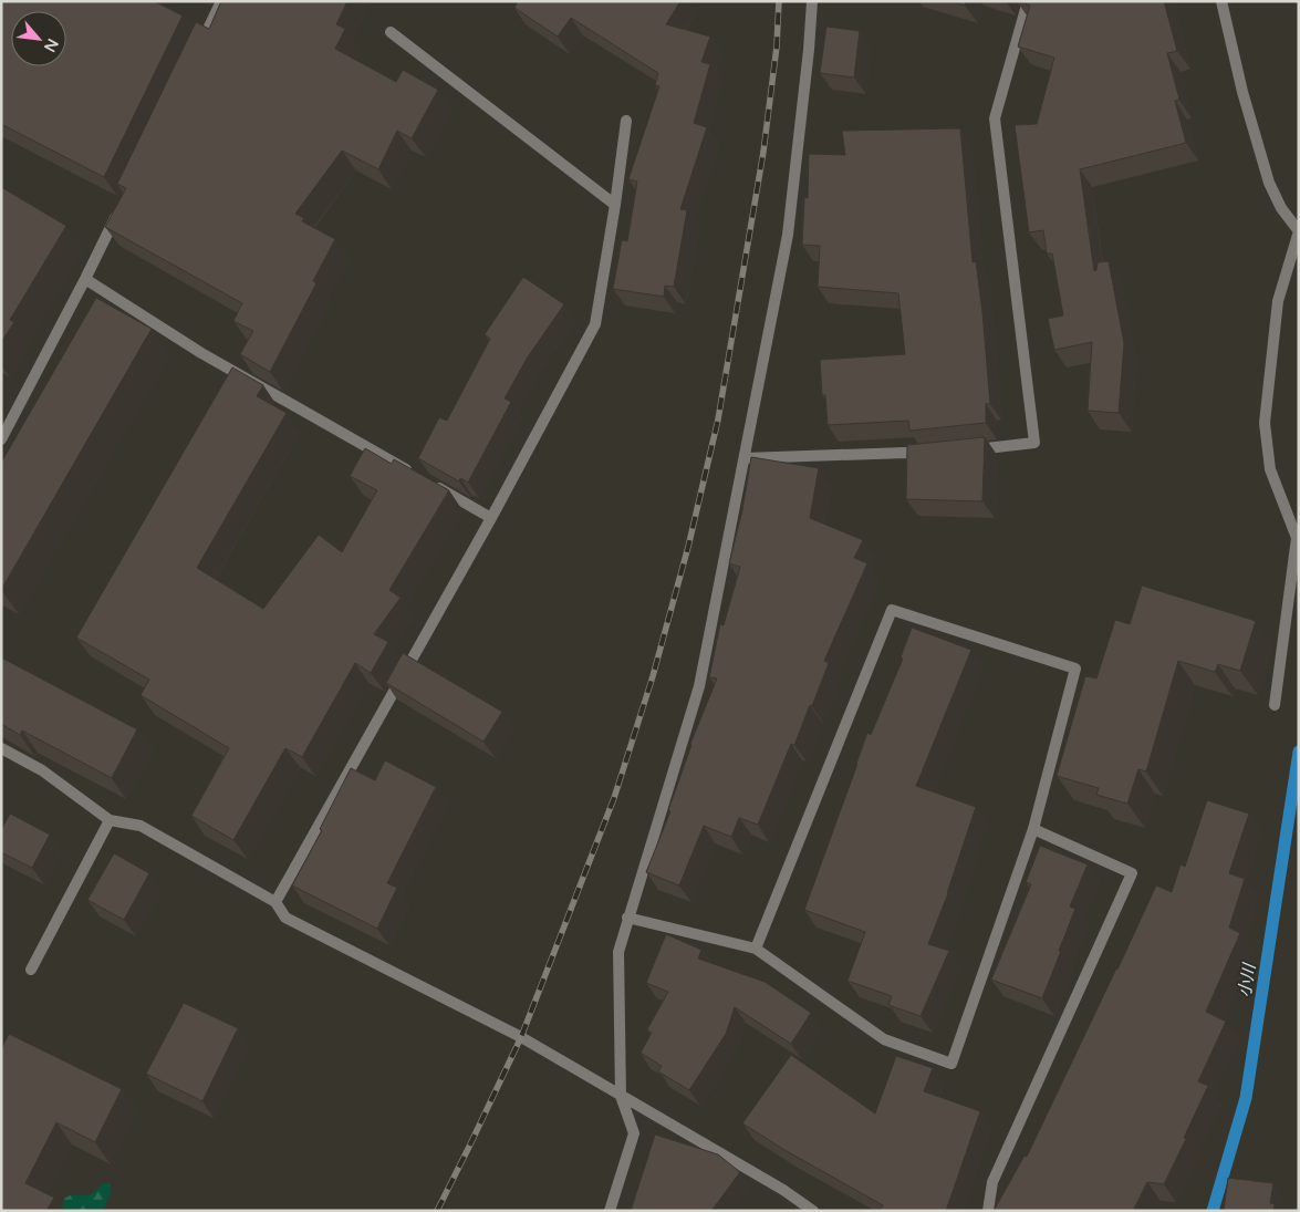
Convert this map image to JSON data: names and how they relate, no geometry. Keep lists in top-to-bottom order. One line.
{"water":["小川"],"north":"bottom right"}
